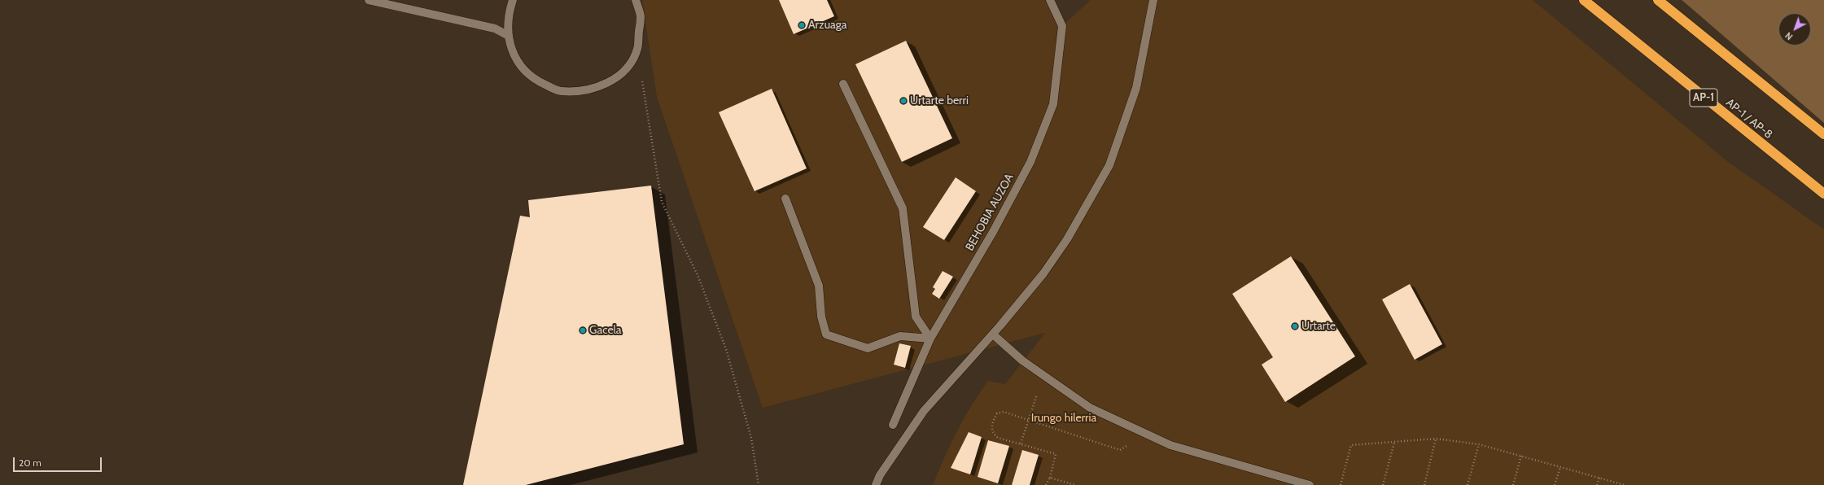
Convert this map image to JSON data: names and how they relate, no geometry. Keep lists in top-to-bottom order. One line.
{"streets":{"highway":["AP-1","AP-1 / AP-8"],"street":["BEHOBIA AUZOA"]},"parks":["Irungo hilerria"],"places":["Arzuaga","Urtarte berri","Urtarte","Gacela"],"scale_bar":"20 m","north":"bottom left"}
